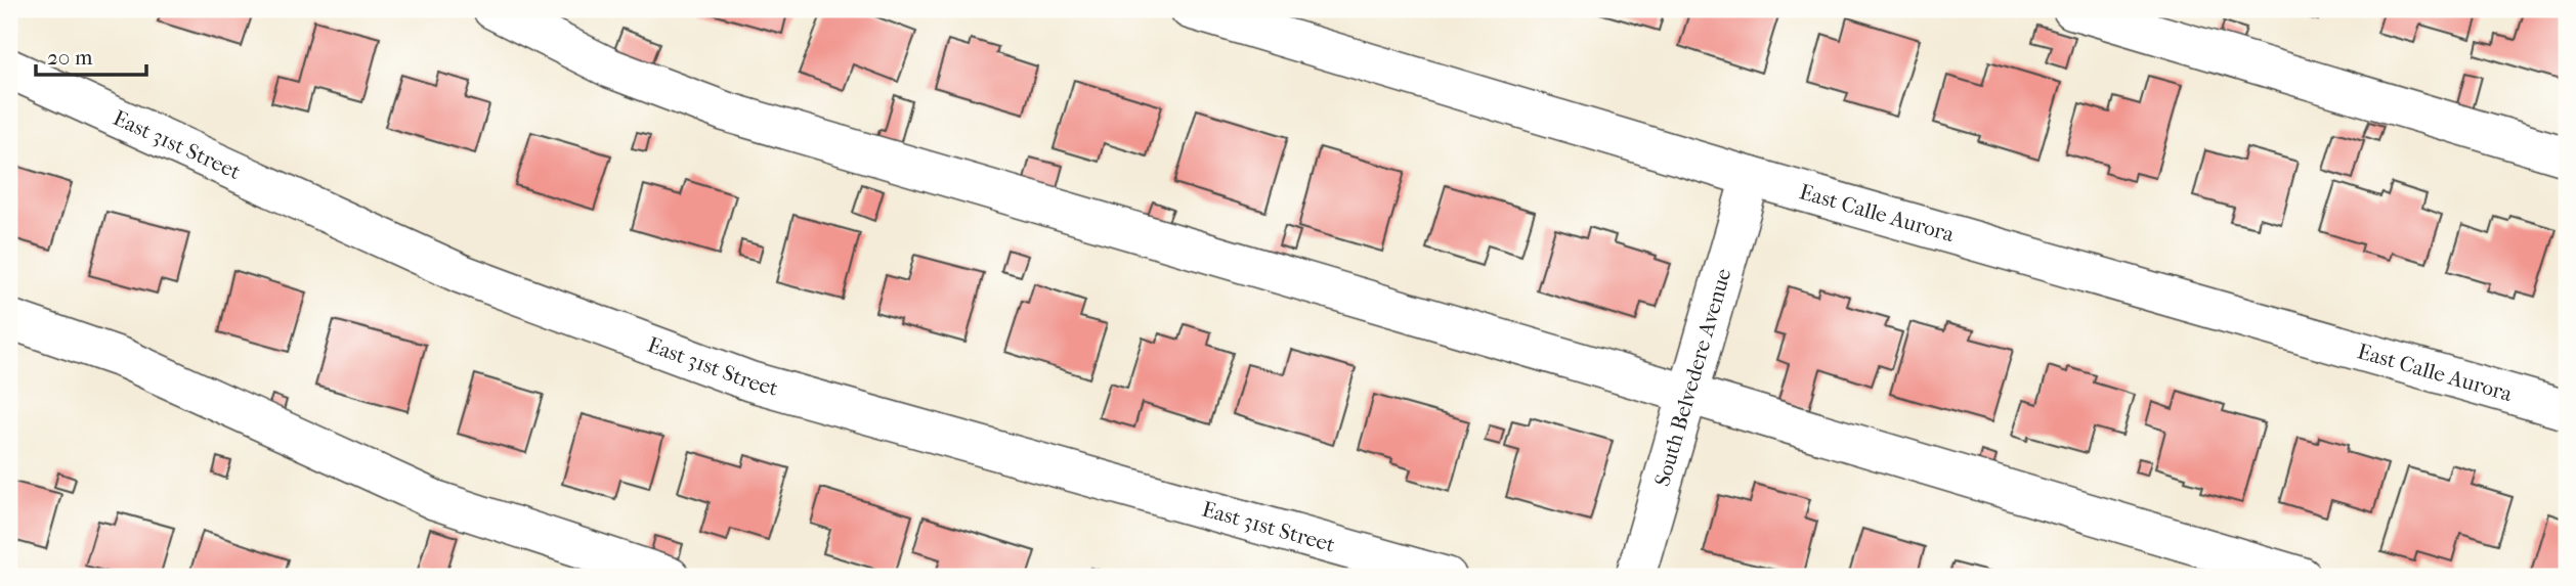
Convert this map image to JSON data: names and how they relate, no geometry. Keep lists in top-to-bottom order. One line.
{"streets":{"street":["East 31st Street","East Calle Aurora","South Belvedere Avenue"]},"crossings":[["East Calle Aurora","South Belvedere Avenue"]],"scale_bar":"20 m"}
